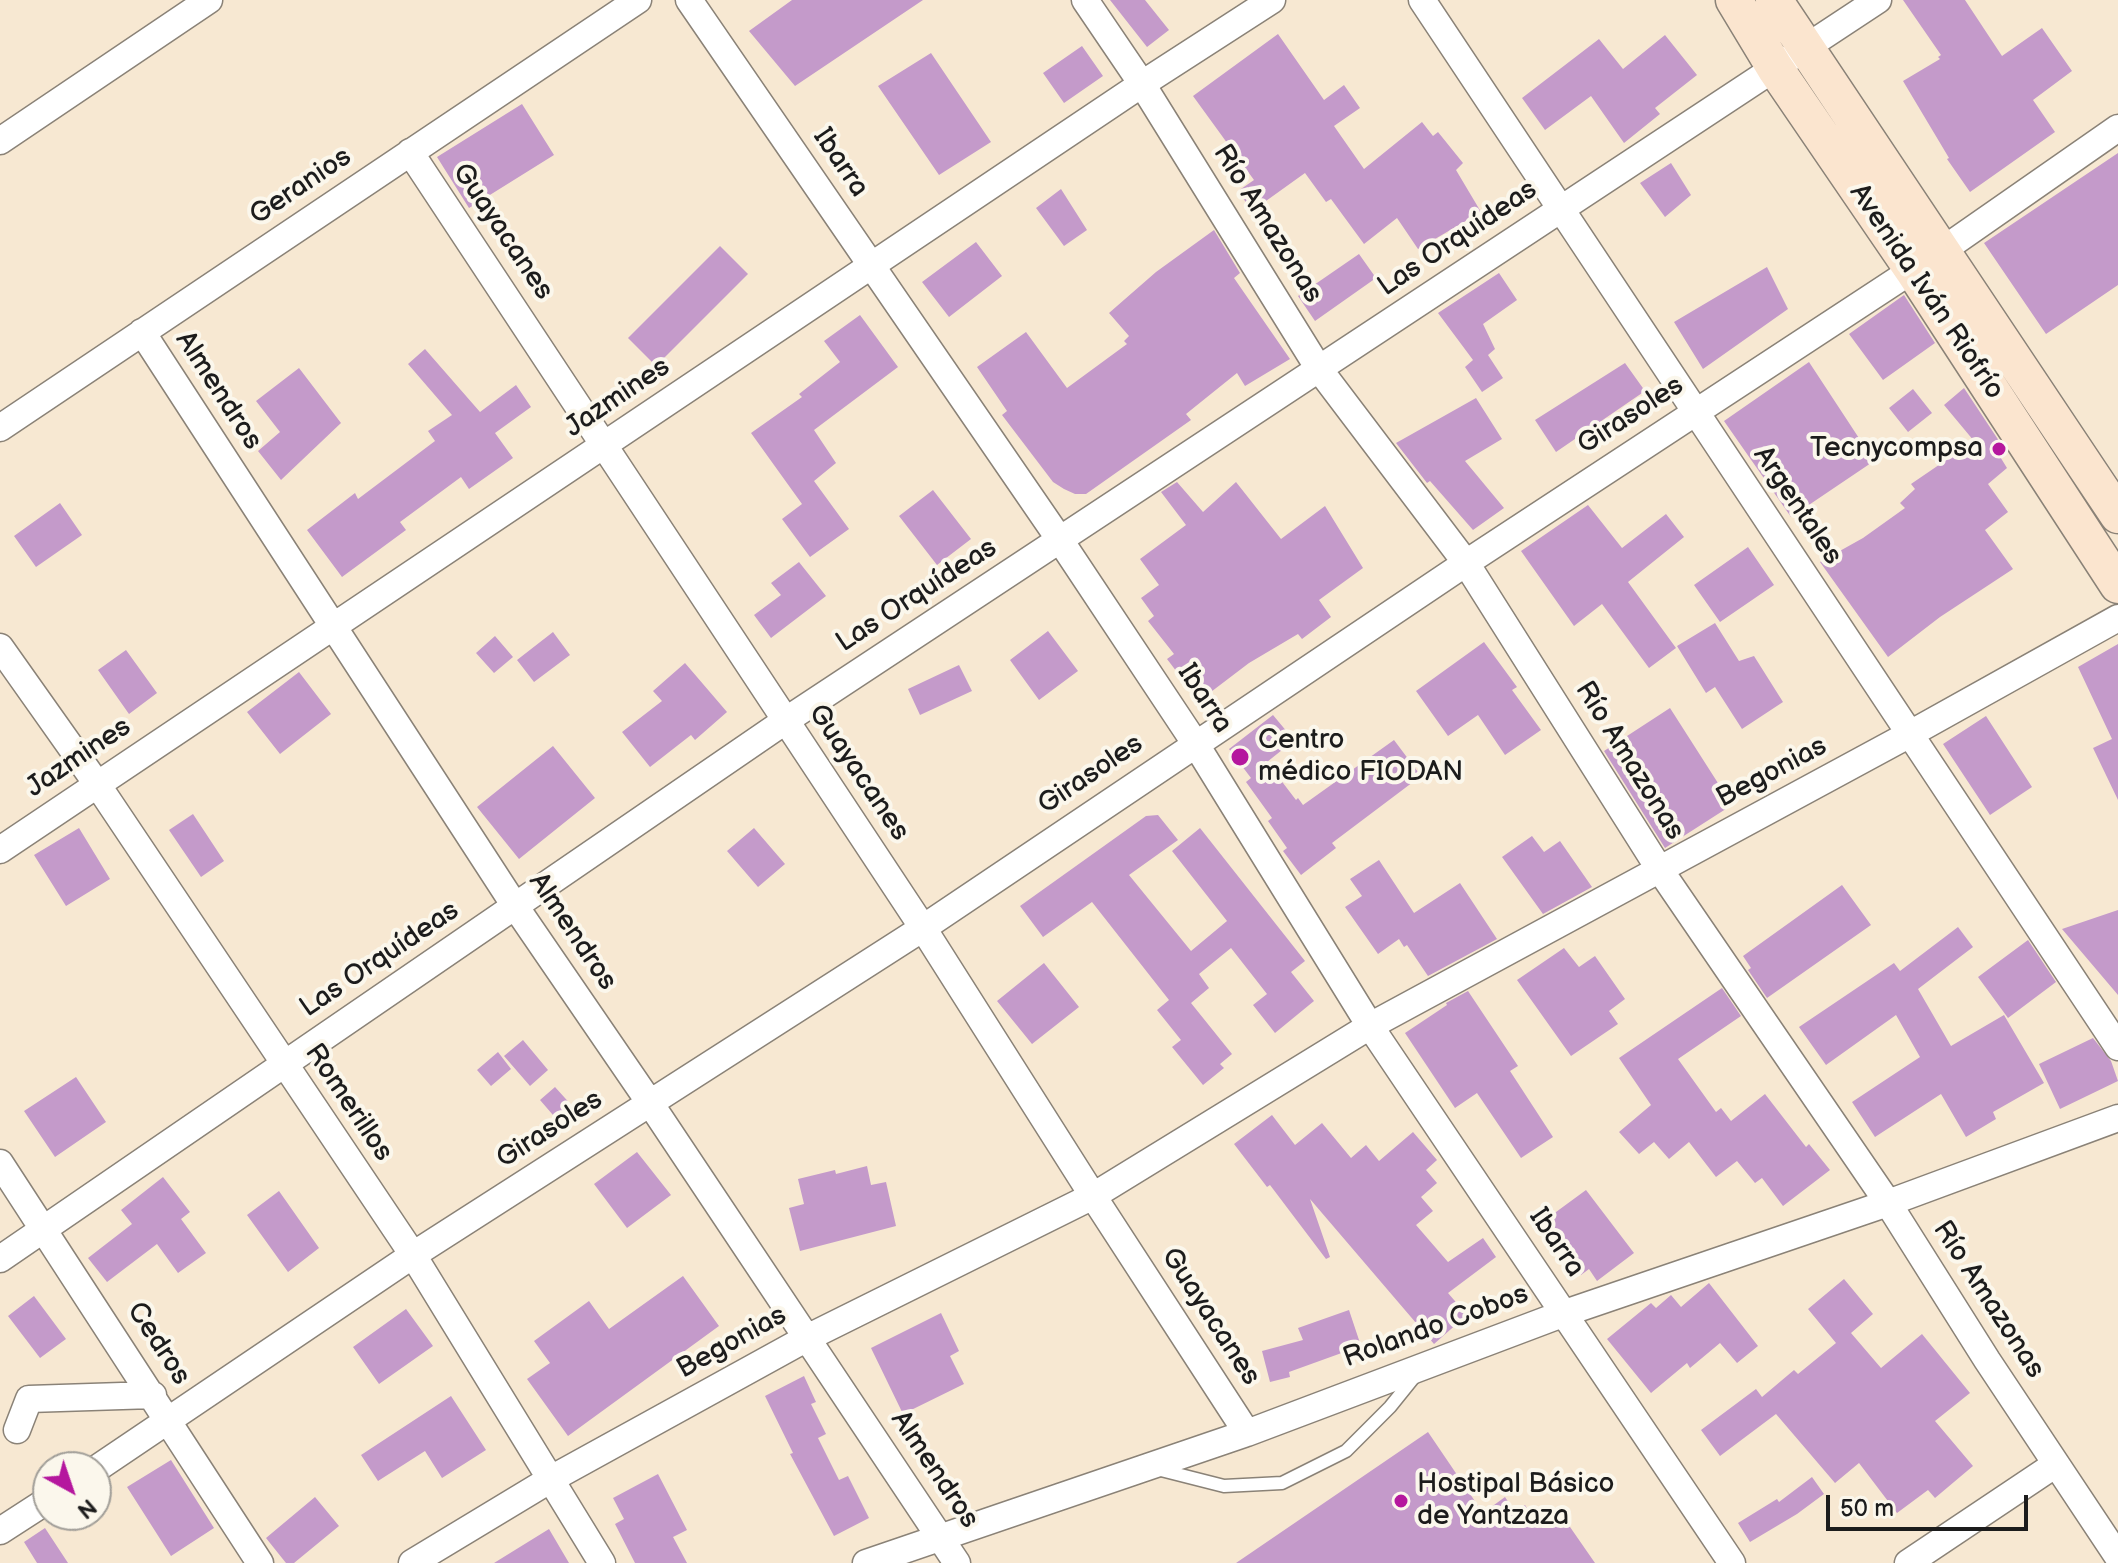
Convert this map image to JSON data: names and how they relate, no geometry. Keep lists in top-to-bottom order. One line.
{"streets":{"main road":["Avenida Iván Riofrío"],"street":["Ibarra","Geranios","Río Amazonas","Guayacanes","Las Orquídeas","Almendros","Jazmines","Girasoles","Argentales","Begonias","Romerillos","Rolando Cobos","Cedros"]},"crossings":[["Ibarra","Las Orquídeas"],["Ibarra","Jazmines"],["Ibarra","Girasoles"],["Ibarra","Begonias"],["Ibarra","Rolando Cobos"],["Geranios","Guayacanes"],["Geranios","Almendros"],["Río Amazonas","Las Orquídeas"],["Río Amazonas","Jazmines"],["Río Amazonas","Girasoles"],["Río Amazonas","Begonias"],["Río Amazonas","Rolando Cobos"],["Guayacanes","Las Orquídeas"],["Guayacanes","Jazmines"],["Guayacanes","Girasoles"],["Guayacanes","Begonias"],["Guayacanes","Rolando Cobos"],["Las Orquídeas","Avenida Iván Riofrío"],["Las Orquídeas","Almendros"],["Las Orquídeas","Argentales"],["Las Orquídeas","Romerillos"],["Las Orquídeas","Cedros"],["Avenida Iván Riofrío","Girasoles"],["Almendros","Jazmines"],["Almendros","Girasoles"],["Almendros","Begonias"],["Almendros","Rolando Cobos"],["Jazmines","Romerillos"],["Girasoles","Argentales"],["Girasoles","Romerillos"],["Girasoles","Cedros"],["Argentales","Begonias"],["Begonias","Romerillos"]],"places":["Tecnycompsa","Centro médico FIODAN","Hostipal Básico de Yantzaza"],"scale_bar":"50 m","north":"bottom right"}
